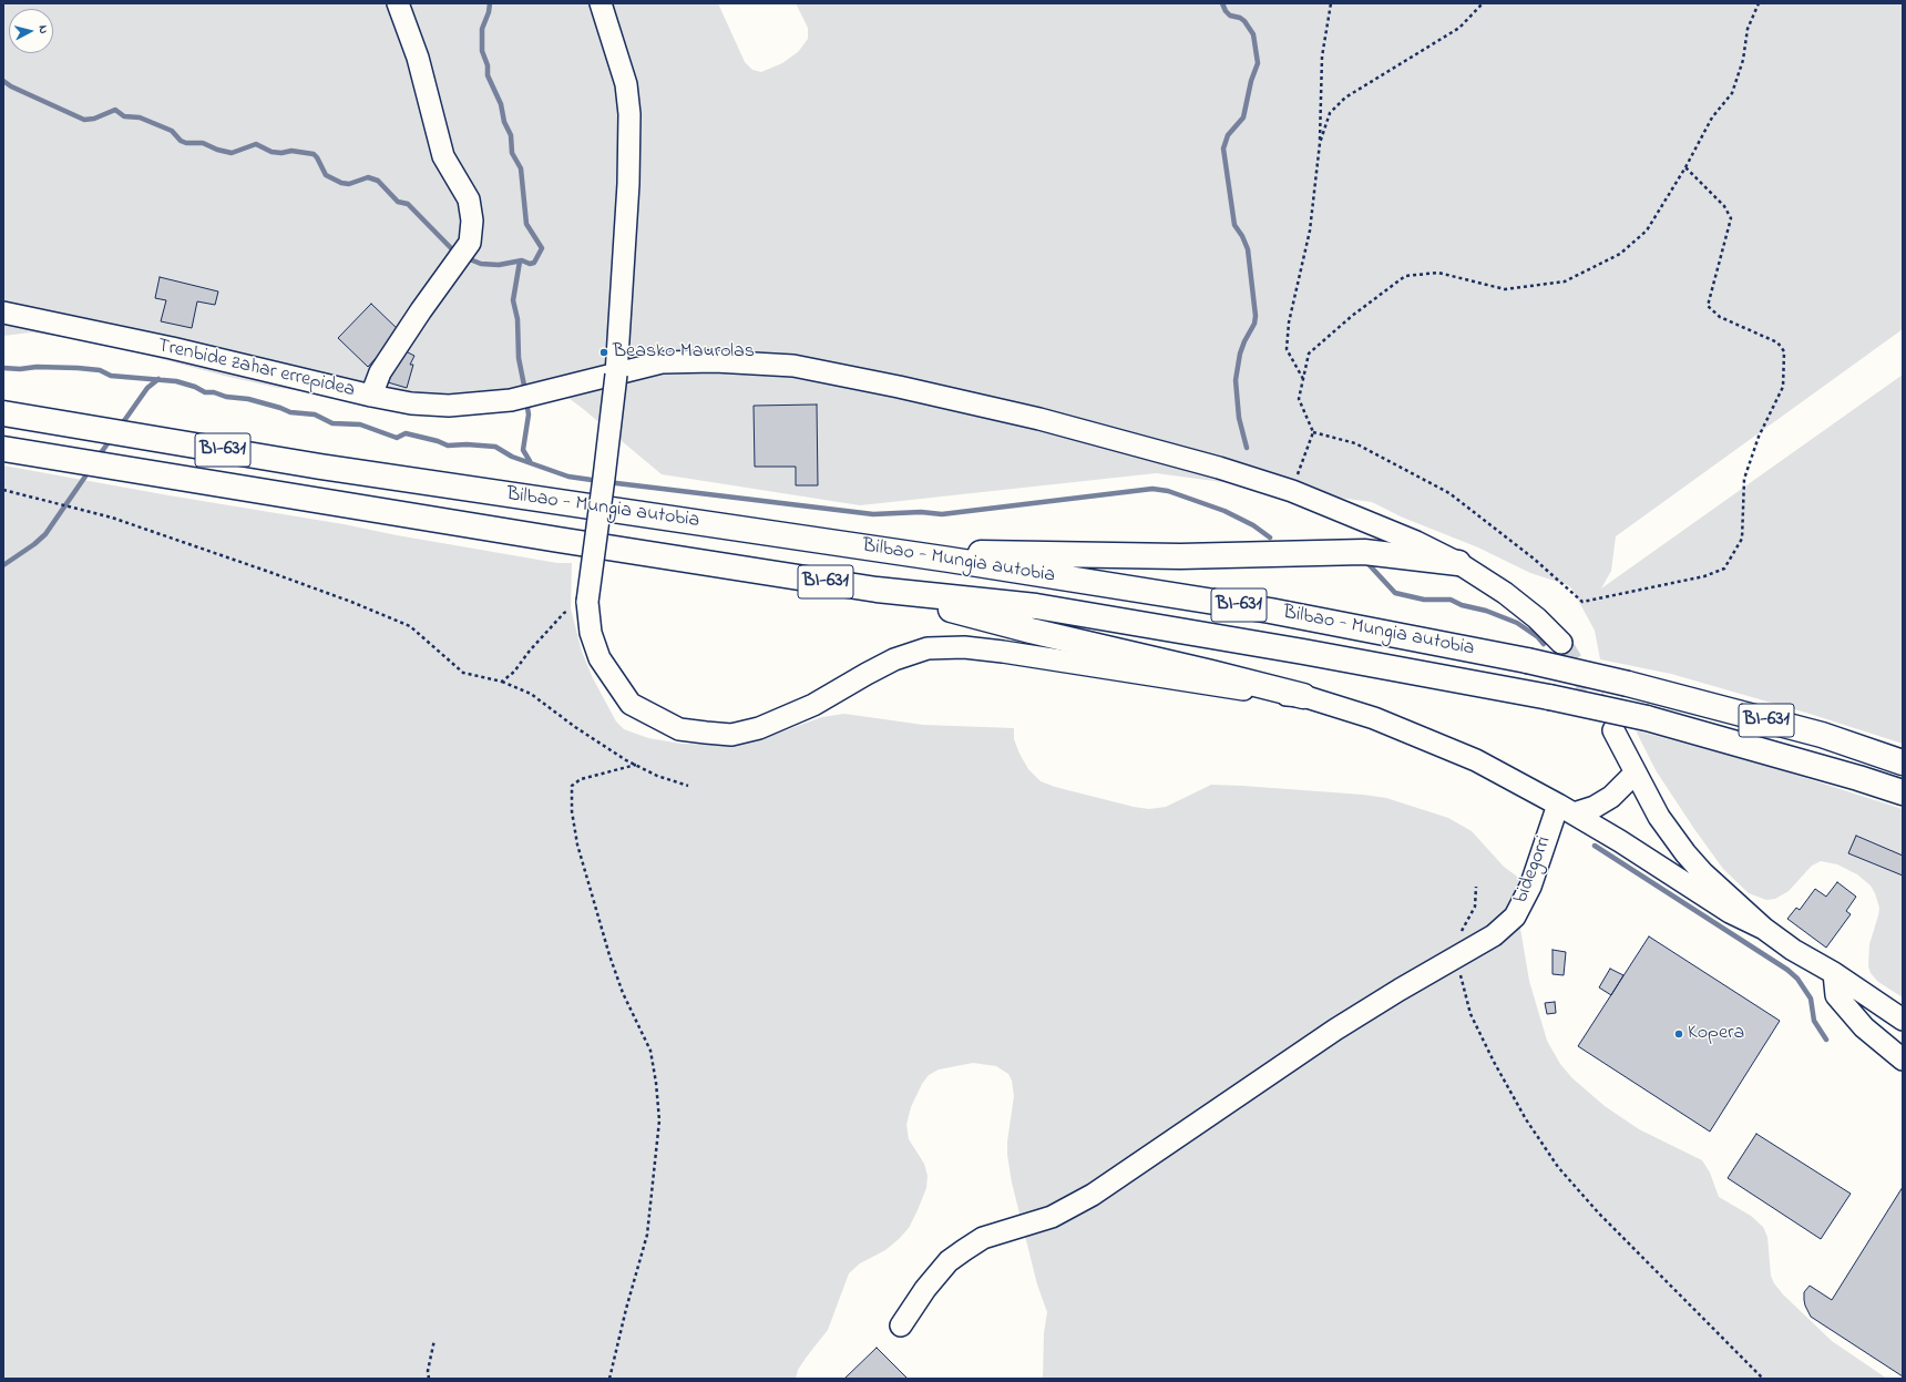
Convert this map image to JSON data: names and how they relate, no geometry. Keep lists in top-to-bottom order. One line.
{"streets":{"highway":["BI-631","Bilbao - Mungia autobia"],"street":["Trenbide zahar errepidea","bidegorri"]},"places":["Beasko Maurolas","Kopera"],"north":"right"}
